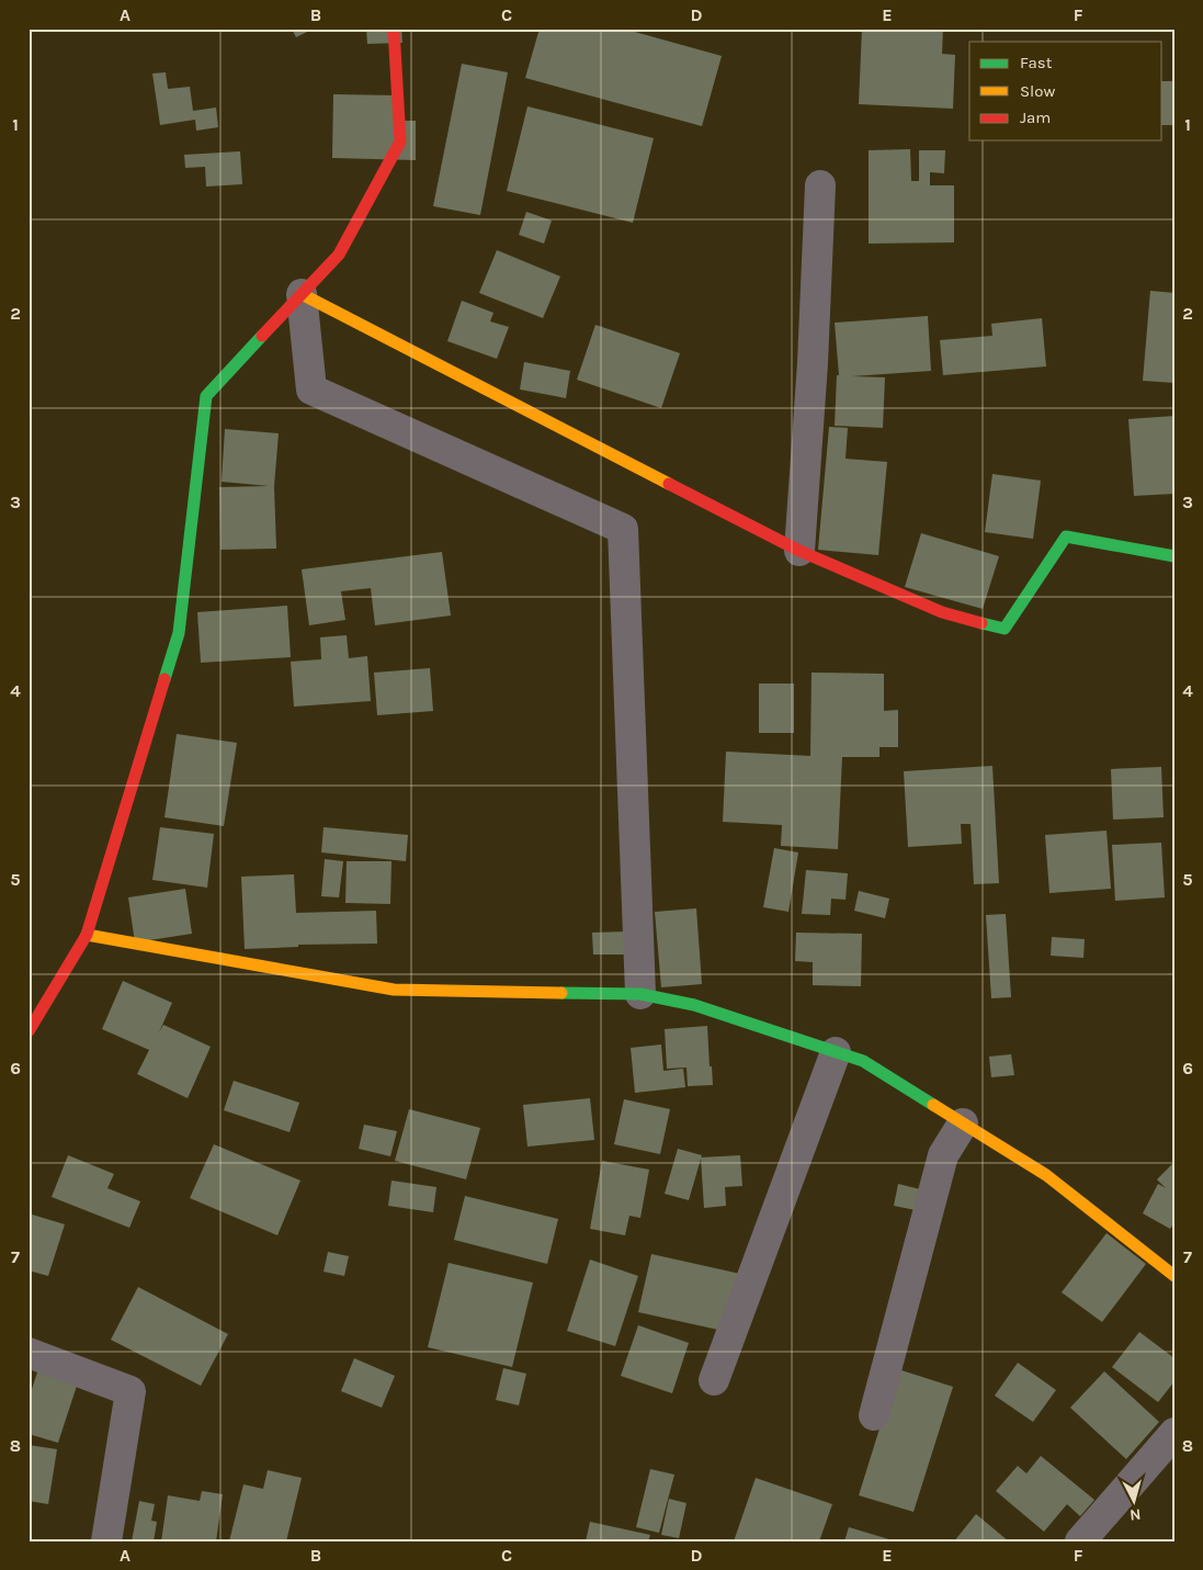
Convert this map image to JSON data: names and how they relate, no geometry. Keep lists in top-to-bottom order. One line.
{"legend":["Fast","Slow","Jam"],"north":"bottom","grid":{"columns":["A","B","C","D","E","F"],"rows":["1","2","3","4","5","6","7","8"]}}
